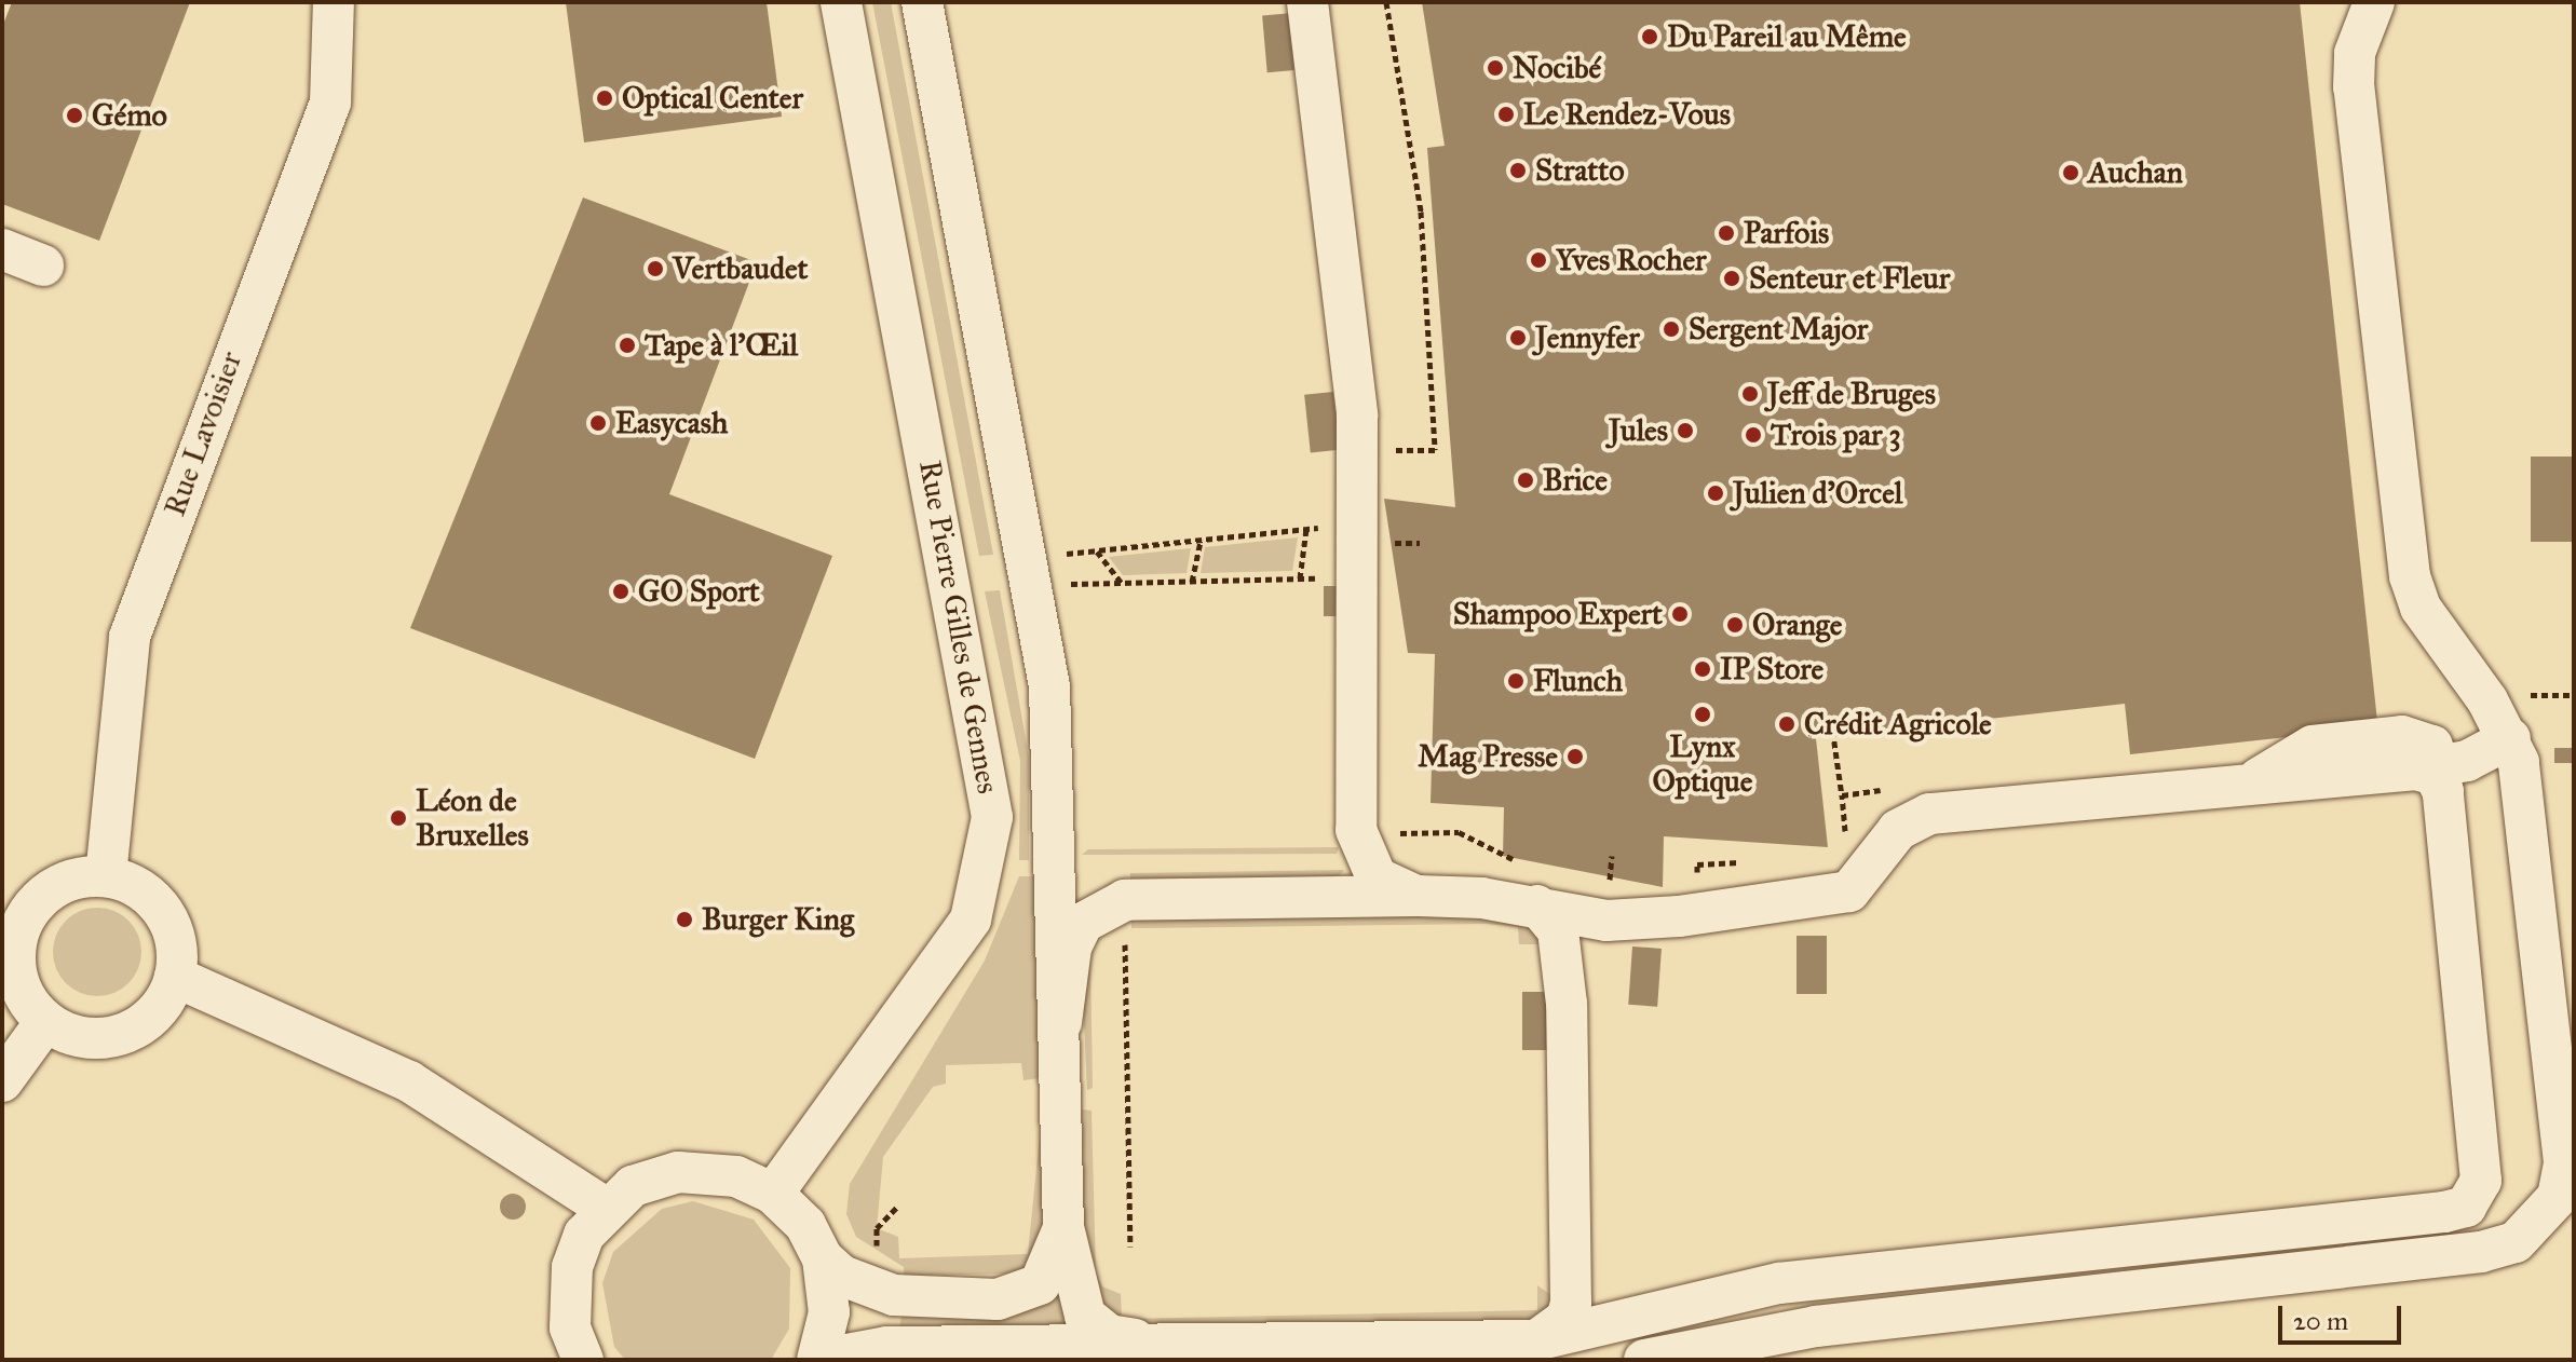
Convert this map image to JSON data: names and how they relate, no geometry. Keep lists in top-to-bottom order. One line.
{"streets":{"street":["Rue Lavoisier","Rue Pierre Gilles de Gennes"]},"places":["Du Pareil au Même","Nocibé","Optical Center","Le Rendez-Vous","Gémo","Stratto","Auchan","Parfois","Yves Rocher","Vertbaudet","Senteur et Fleur","Sergent Major","Jennyfer","Tape à l'Œil","Jeff de Bruges","Easycash","Jules","Trois par 3","Brice","Julien d'Orcel","GO Sport","Shampoo Expert","Orange","IP Store","Flunch","Lynx Optique","Crédit Agricole","Mag Presse","Léon de Bruxelles","Burger King"],"scale_bar":"20 m"}
